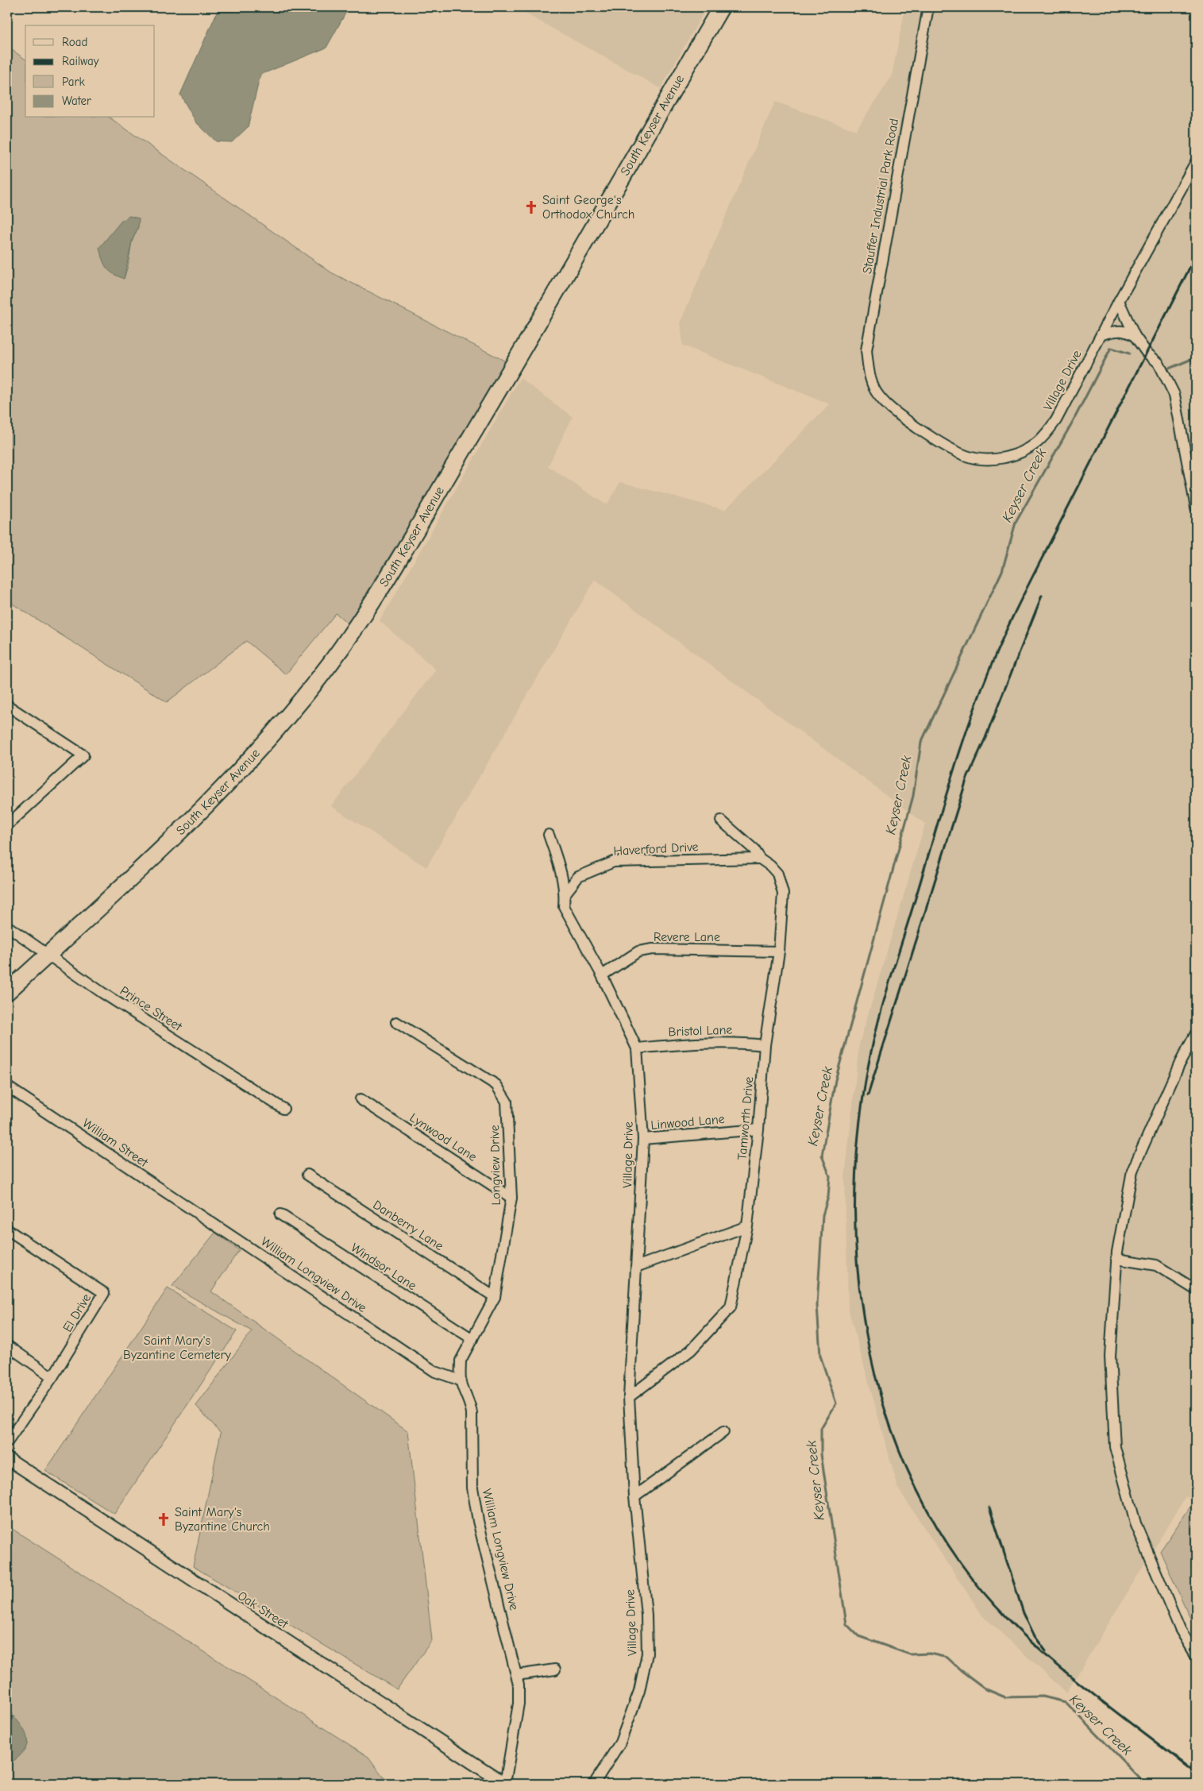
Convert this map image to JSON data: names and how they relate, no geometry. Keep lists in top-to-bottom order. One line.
{"streets":{"main road":["South Keyser Avenue"],"street":["Stauffer Industrial Park Road","Village Drive","Haverford Drive","Revere Lane","Prince Street","Bristol Lane","Tamworth Drive","Linwood Lane","Lynwood Lane","William Street","Longview Drive","Danberry Lane","Windsor Lane","William Longview Drive","El Drive","Oak Street"]},"crossings":[["South Keyser Avenue","Prince Street"],["Stauffer Industrial Park Road","Village Drive"],["Village Drive","Haverford Drive"],["Village Drive","Revere Lane"],["Village Drive","Bristol Lane"],["Village Drive","Tamworth Drive"],["Village Drive","Linwood Lane"],["Haverford Drive","Tamworth Drive"],["Revere Lane","Tamworth Drive"],["Bristol Lane","Tamworth Drive"],["Tamworth Drive","Linwood Lane"],["Lynwood Lane","Longview Drive"],["William Street","William Longview Drive"],["Longview Drive","Danberry Lane"],["Longview Drive","Windsor Lane"],["Longview Drive","William Longview Drive"],["William Longview Drive","Oak Street"]],"water":["Keyser Creek"],"parks":["Saint Mary's Byzantine Cemetery"],"places":{"church":["Saint George's Orthodox Church","Saint Mary's Byzantine Church"]},"legend":["Road","Railway","Park","Water"]}
